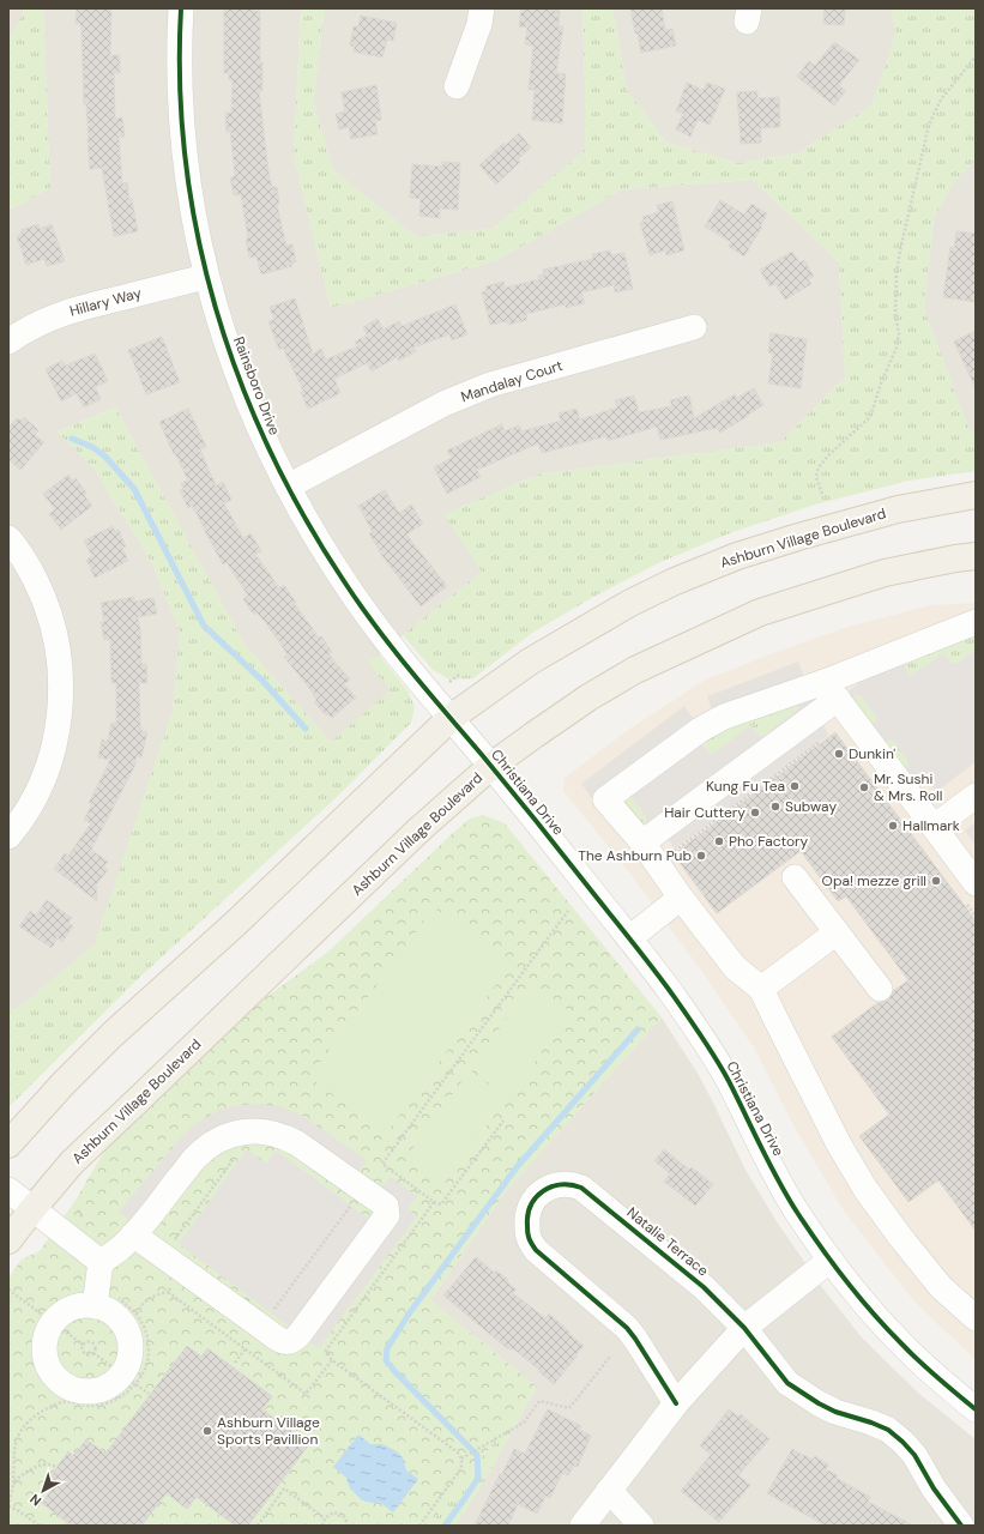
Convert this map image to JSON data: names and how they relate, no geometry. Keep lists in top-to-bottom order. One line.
{"streets":{"main road":["Ashburn Village Boulevard"],"street":["Hillary Way","Mandalay Court","Rainsboro Drive","Christiana Drive","Natalie Terrace"]},"crossings":[["Hillary Way","Rainsboro Drive"],["Mandalay Court","Rainsboro Drive"],["Rainsboro Drive","Ashburn Village Boulevard"],["Rainsboro Drive","Christiana Drive"],["Ashburn Village Boulevard","Christiana Drive"]],"places":["Dunkin'","Kung Fu Tea","Mr. Sushi & Mrs. Roll","Subway","Hair Cuttery","Hallmark","Pho Factory","The Ashburn Pub","Opa! mezze grill","Ashburn Village Sports Pavillion"],"north":"bottom left"}
